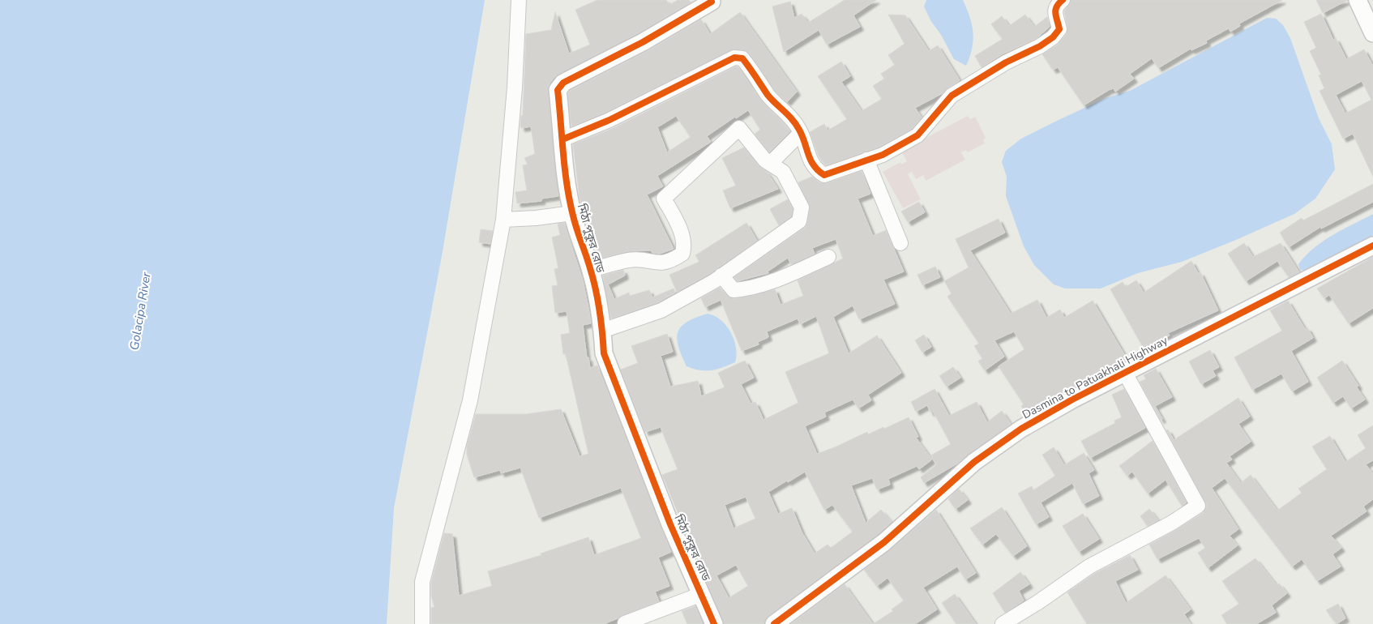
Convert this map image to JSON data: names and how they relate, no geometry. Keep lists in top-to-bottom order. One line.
{"streets":{"street":["মিঠা পুকুর রোড","Dasmina to Patuakhali Highway"]},"water":["Golacipa River"]}
